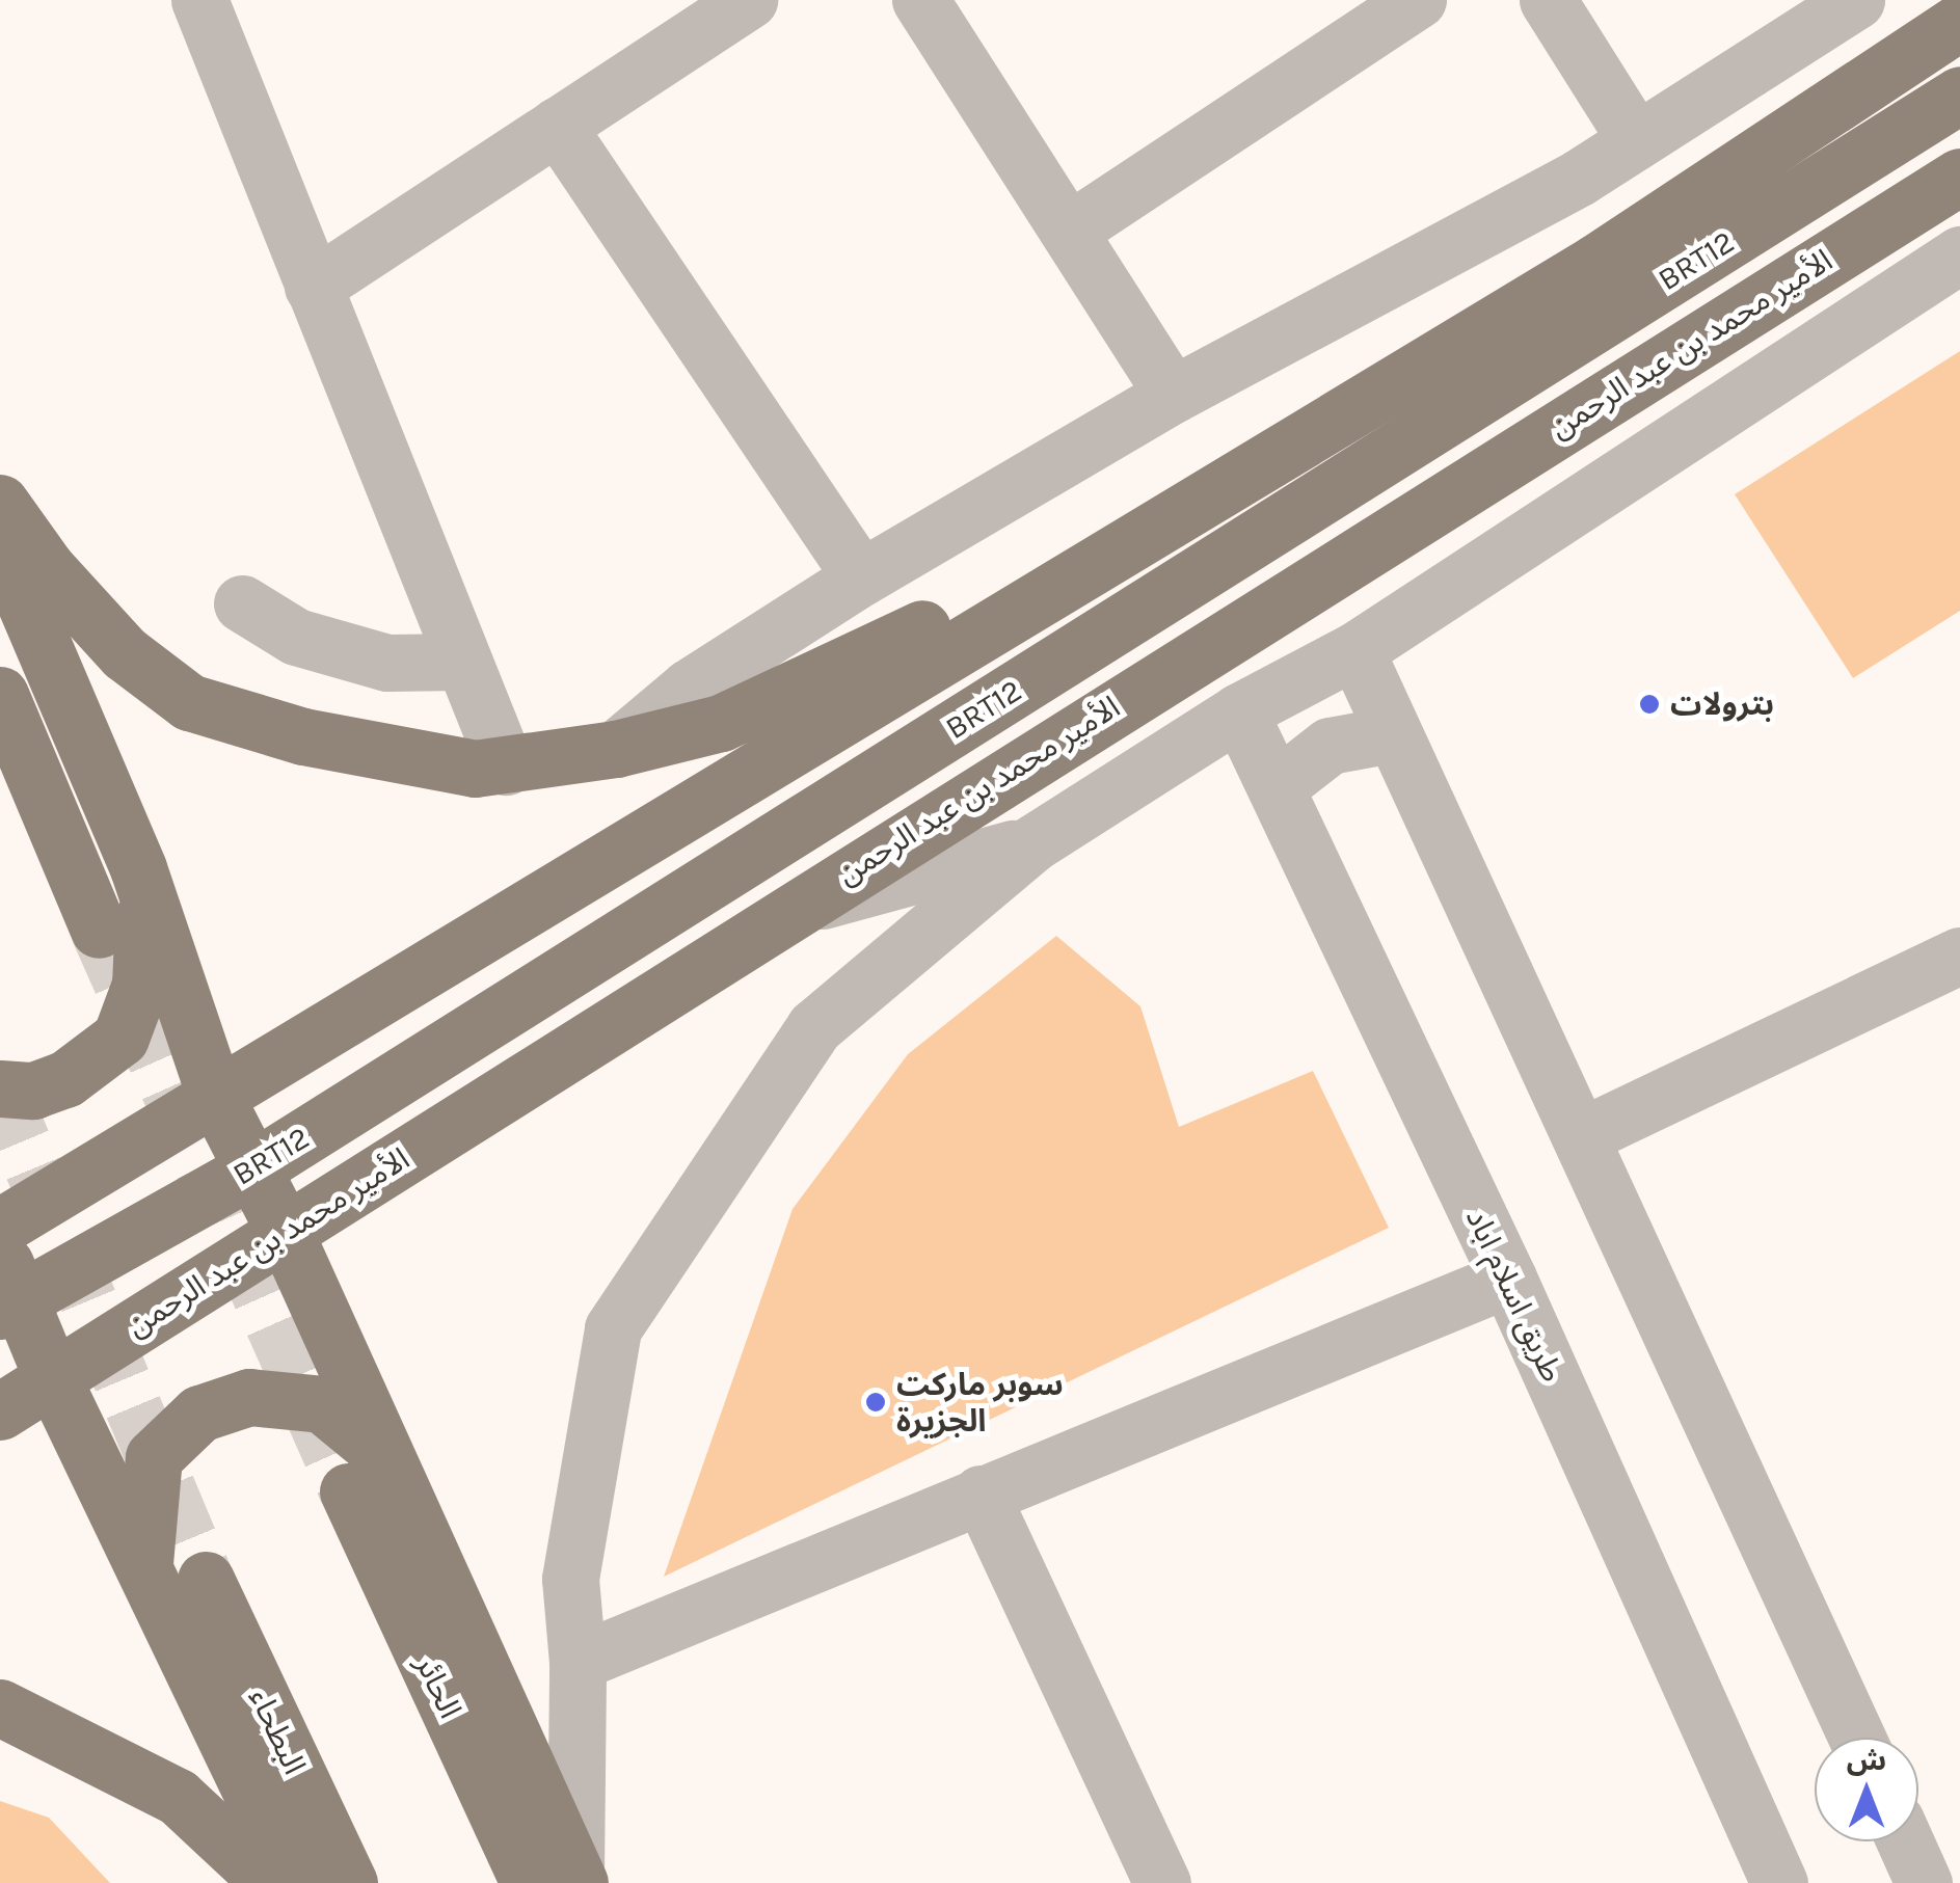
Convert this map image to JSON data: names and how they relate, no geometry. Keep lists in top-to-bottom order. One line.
{"streets":{"main road":["BRT12","الأمير محمد بن عبد الرحمن","البطحاء"],"street":["طريق اسلام اباد"]},"places":["بترولات","سوبر ماركت الجزيرة"],"north":"top"}
